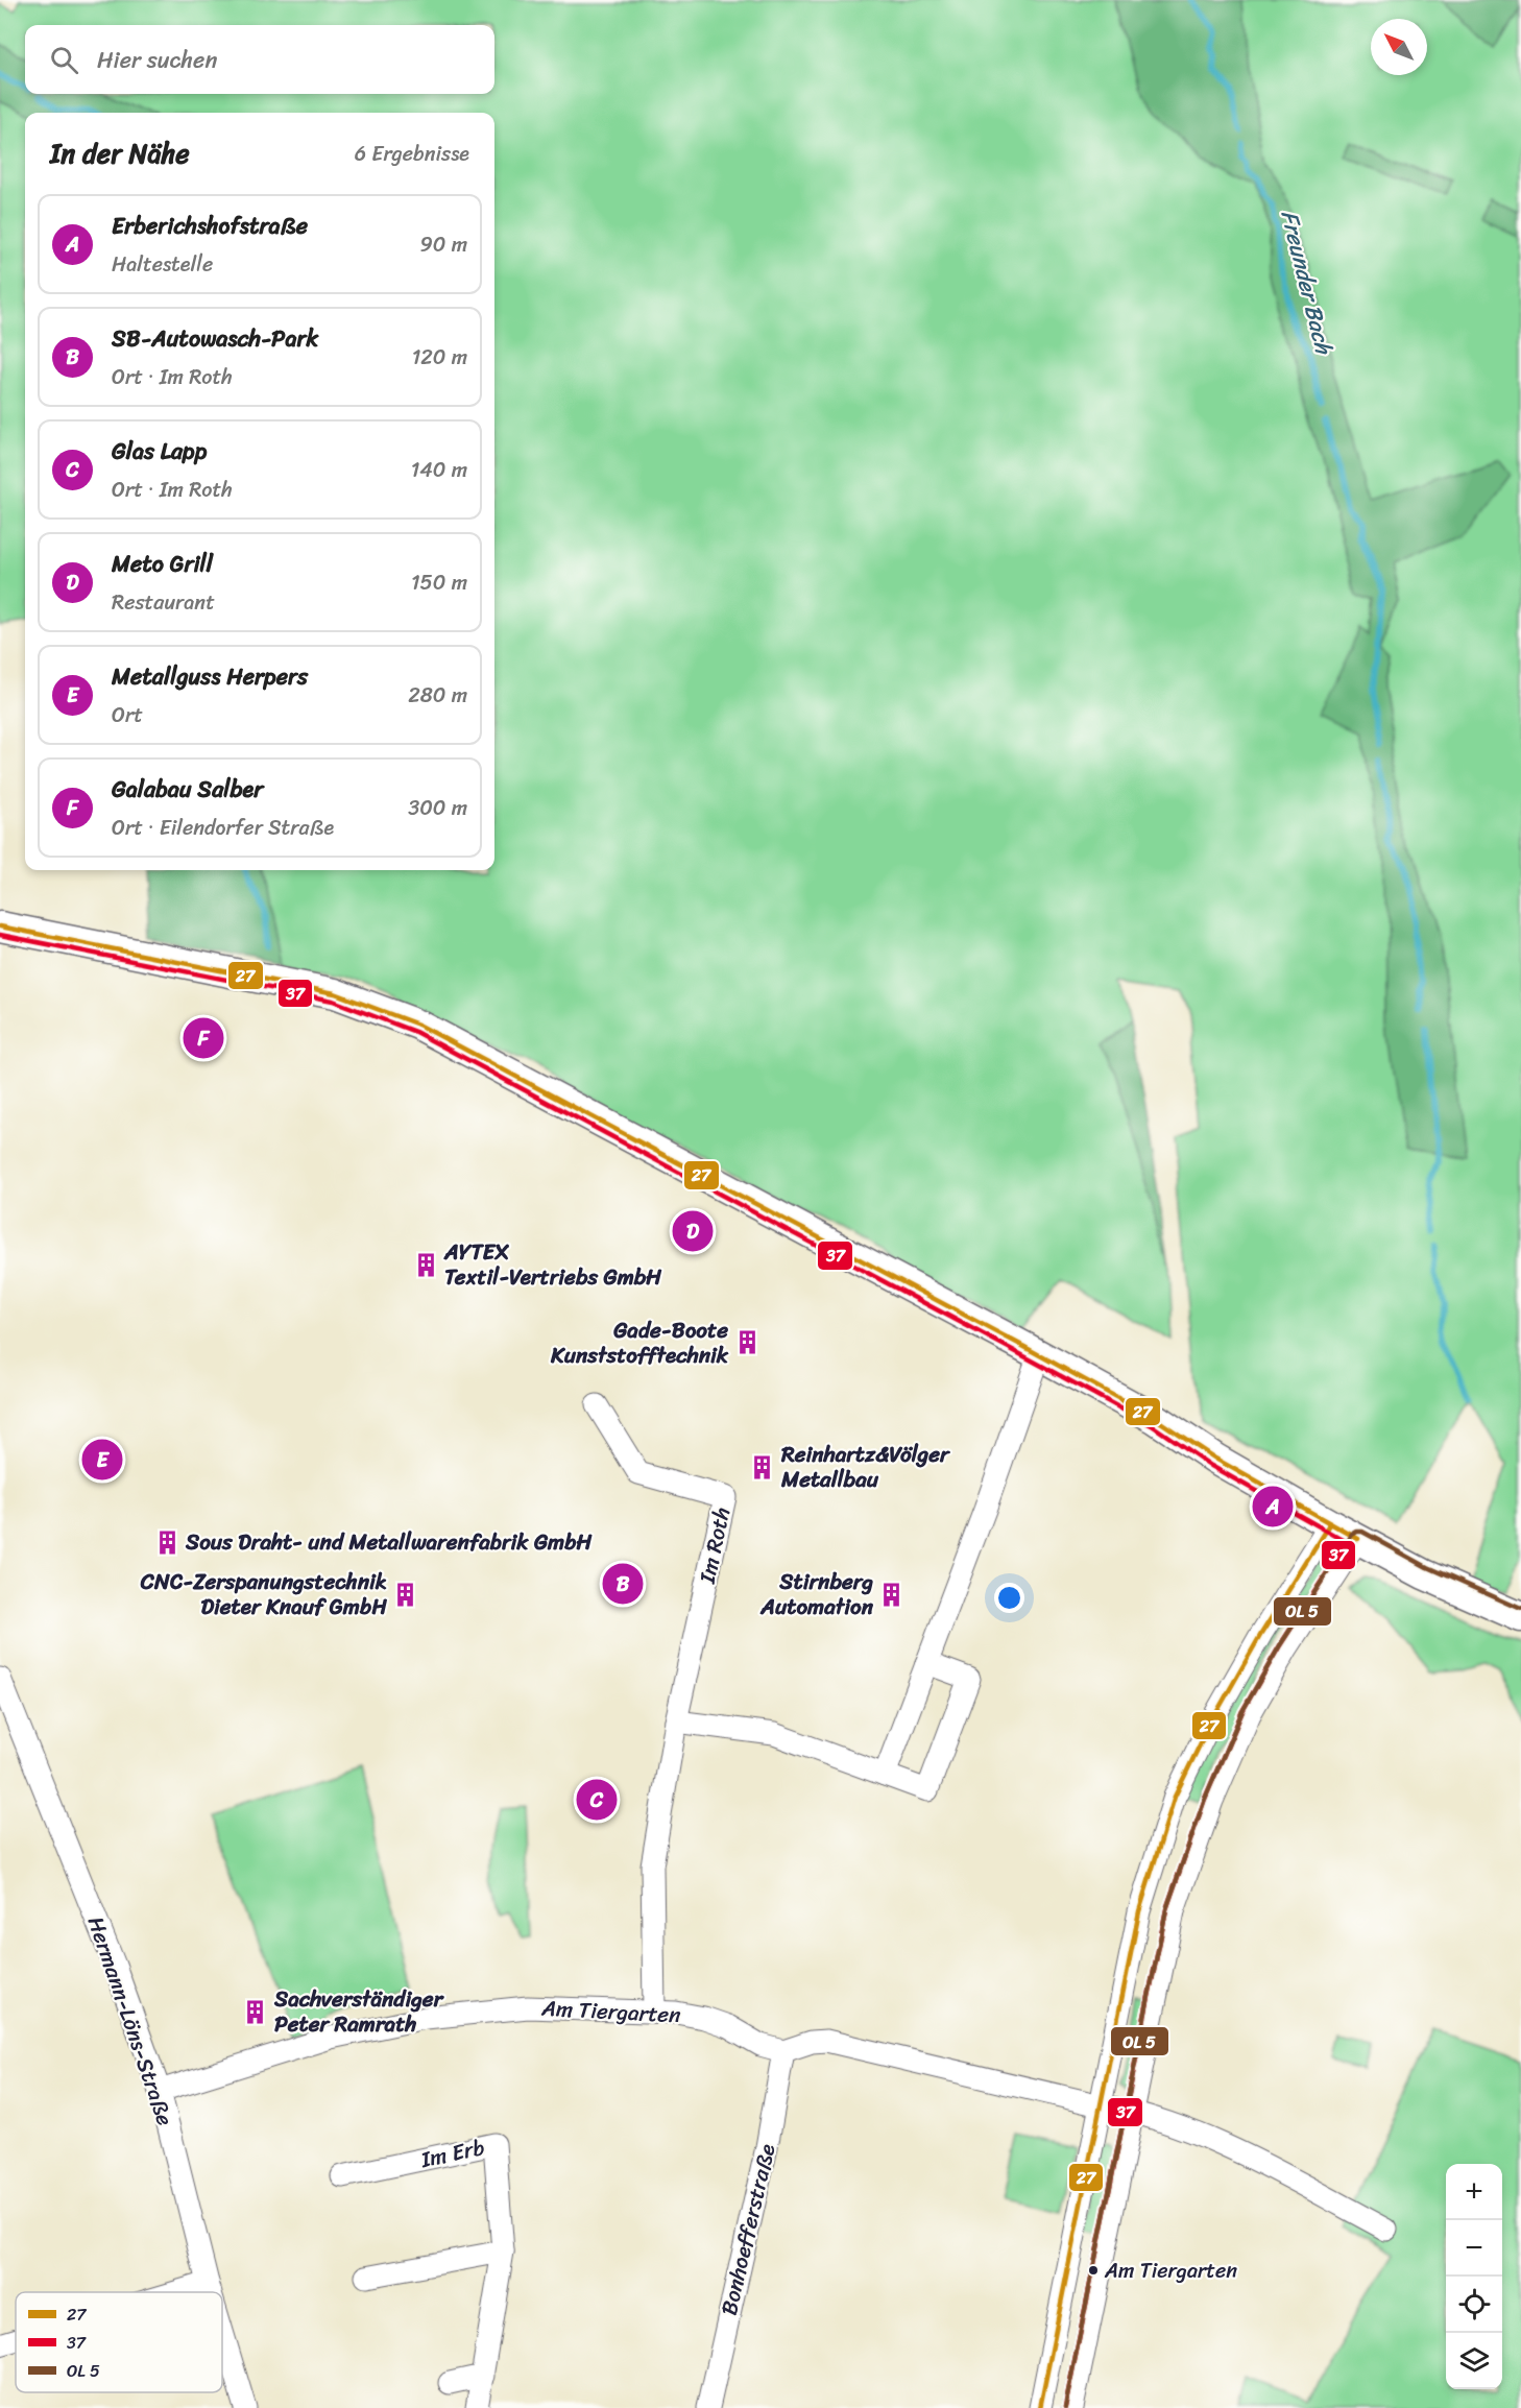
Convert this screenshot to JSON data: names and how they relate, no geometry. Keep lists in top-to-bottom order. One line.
{"streets":{"street":["Im Roth","Am Tiergarten","Hermann-Löns-Straße","Im Erb","Bonhoefferstraße"]},"crossings":[["Im Roth","Am Tiergarten"],["Am Tiergarten","Hermann-Löns-Straße"],["Am Tiergarten","Bonhoefferstraße"]],"water":["Freunder Bach"],"places":{"building":["AYTEX Textil-Vertriebs GmbH","Gade-Boote Kunststofftechnik","Reinhartz&Völger Metallbau","Sous Draht- und Metallwarenfabrik GmbH","CNC-Zerspanungstechnik Dieter Knauf GmbH","Stirnberg Automation","Sachverständiger Peter Ramrath"],"other":["Am Tiergarten"]},"lines":["transit line 27","transit line 37"],"legend":["27","37","OL 5"],"north":"top left","page":{"search":"Hier suchen","heading":["In der Nähe","6 Ergebnisse"],"list":[{"mark":"A","name":"Erberichshofstraße","note":"Haltestelle","value":"90 m"},{"mark":"B","name":"SB-Autowasch-Park","note":"Ort · Im Roth","value":"120 m"},{"mark":"C","name":"Glas Lapp","note":"Ort · Im Roth","value":"140 m"},{"mark":"D","name":"Meto Grill","note":"Restaurant","value":"150 m"},{"mark":"E","name":"Metallguss Herpers","note":"Ort","value":"280 m"},{"mark":"F","name":"Galabau Salber","note":"Ort · Eilendorfer Straße","value":"300 m"}],"pins":["F","D","E","A","B","C"],"map_buttons":["+","−"]}}
